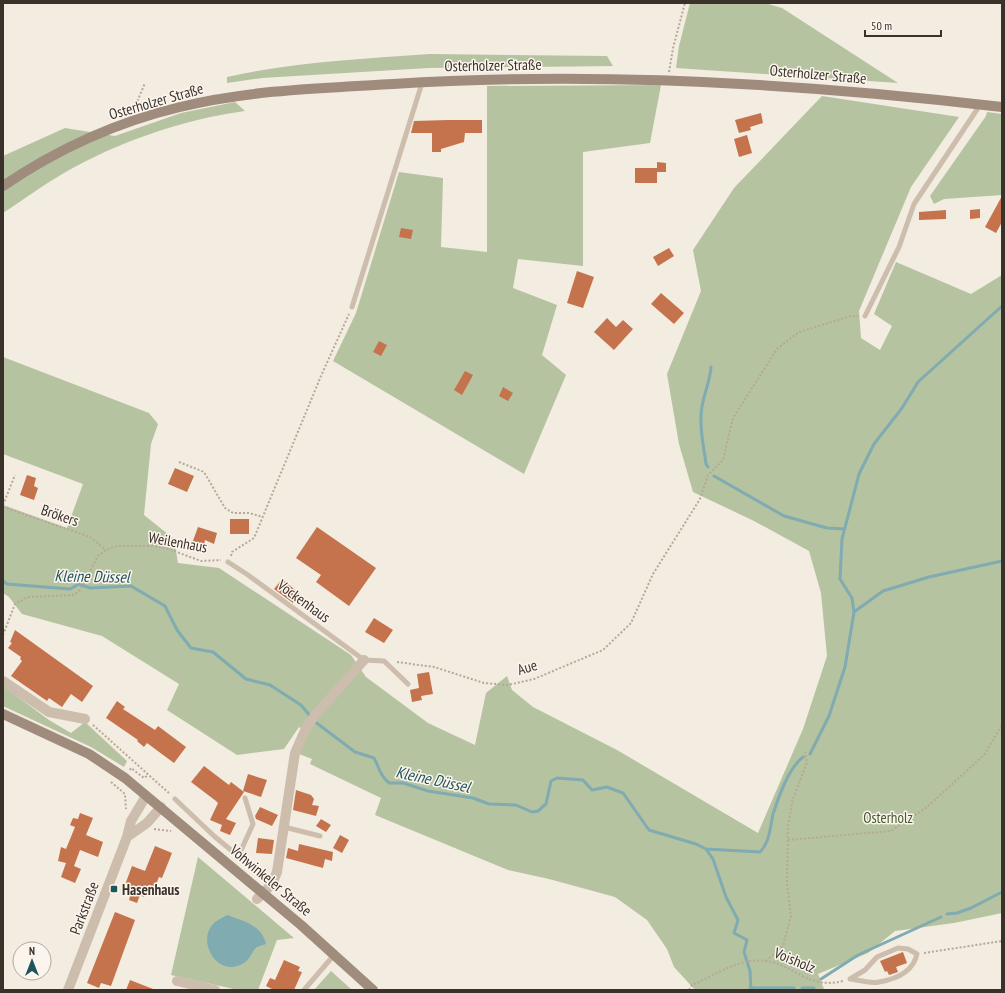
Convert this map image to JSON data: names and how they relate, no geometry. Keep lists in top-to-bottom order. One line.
{"streets":{"main road":["Osterholzer Straße","Vohwinkeler Straße"],"street":["Parkstraße"],"lane":["Vockenhaus"],"path":["Brökers","Weilenhaus","Aue","Voisholz"]},"crossings":[["Brökers","Weilenhaus"],["Weilenhaus","Vockenhaus"],["Vohwinkeler Straße","Parkstraße"]],"water":["Kleine Düssel"],"parks":["Osterholz"],"places":{"transit":["Hasenhaus"]},"scale_bar":"50 m","north":"top"}
